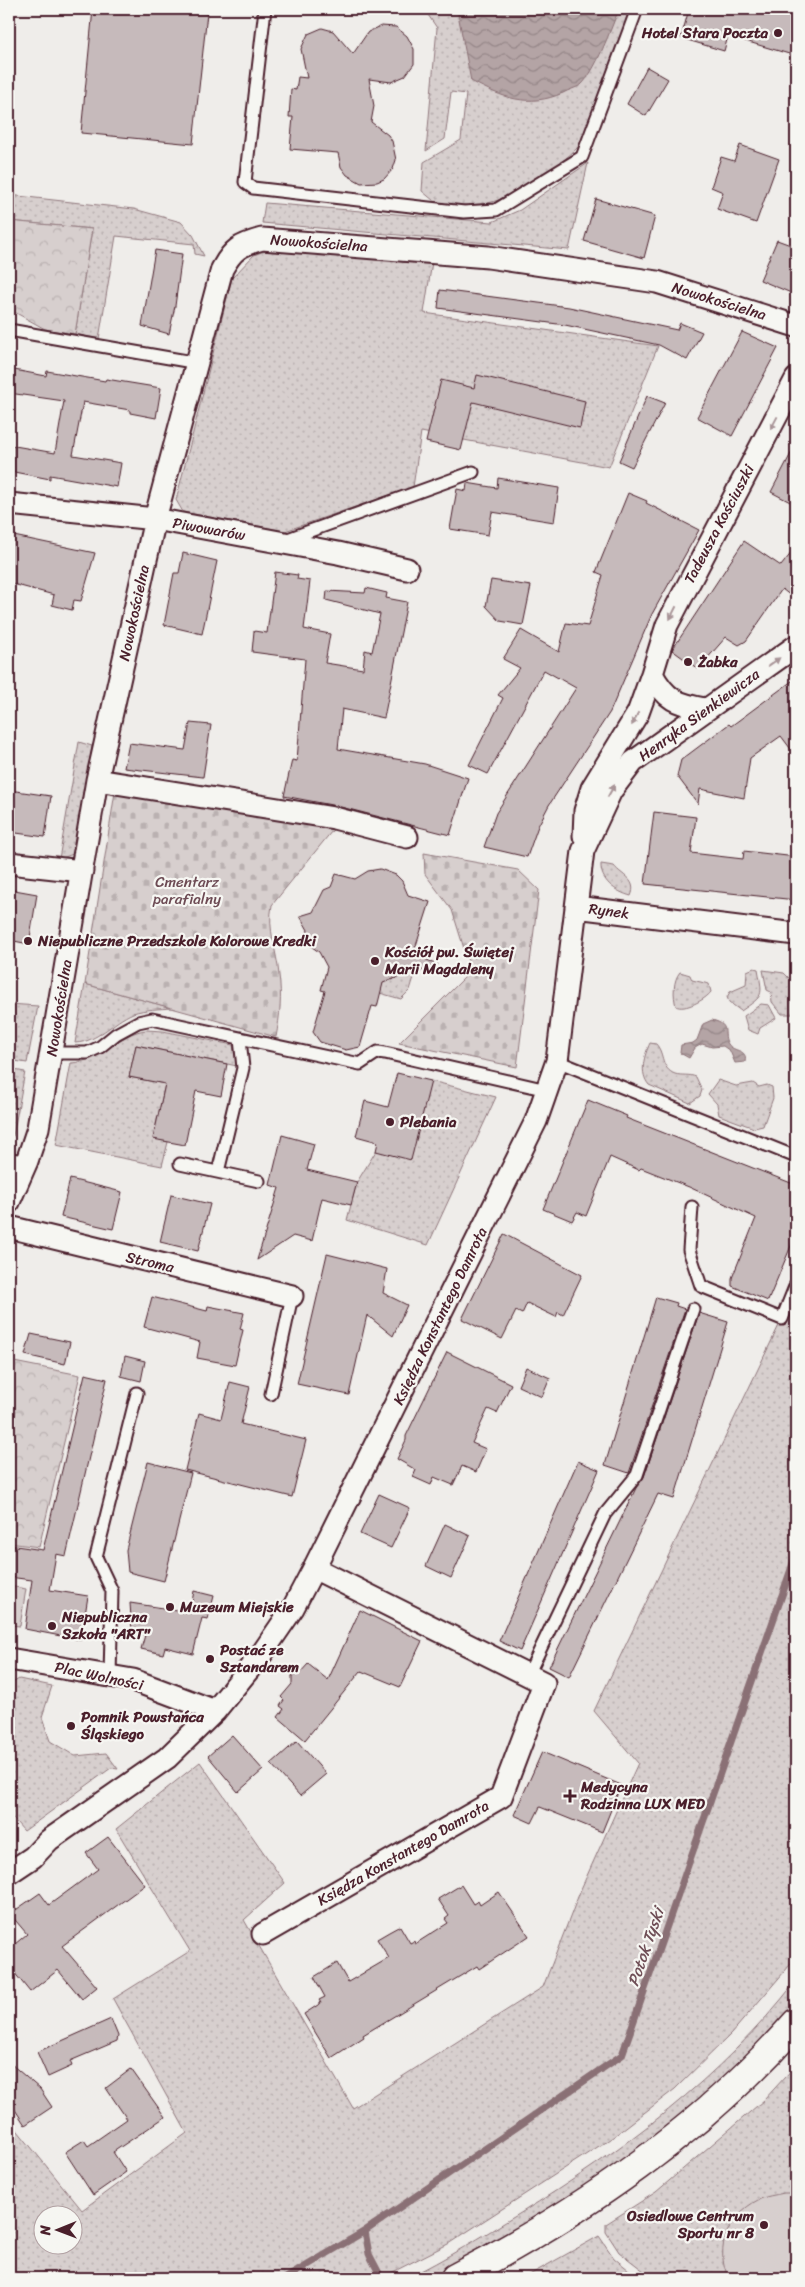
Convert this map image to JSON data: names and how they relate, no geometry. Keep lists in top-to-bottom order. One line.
{"streets":{"street":["Nowokościelna","Tadeusza Kościuszki","Piwowarów","Henryka Sienkiewicza","Rynek","Stroma","Księdza Konstantego Damrota","Plac Wolności"]},"crossings":[["Nowokościelna","Piwowarów"],["Tadeusza Kościuszki","Henryka Sienkiewicza"],["Henryka Sienkiewicza","Rynek"],["Rynek","Księdza Konstantego Damrota"],["Księdza Konstantego Damrota","Plac Wolności"]],"one_way":["Tadeusza Kościuszki","Henryka Sienkiewicza"],"water":["Potok Tyski"],"parks":["Cmentarz parafialny"],"places":{"other":["Hotel Stara Poczta","Żabka","Niepubliczne Przedszkole Kolorowe Kredki","Kościół pw. Świętej Marii Magdaleny","Plebania","Muzeum Miejskie","Niepubliczna Szkoła \"ART\"","Postać ze Sztandarem","Pomnik Powstańca Śląskiego","Osiedlowe Centrum Sportu nr 8"],"health":["Medycyna Rodzinna LUX MED"]},"north":"left"}
